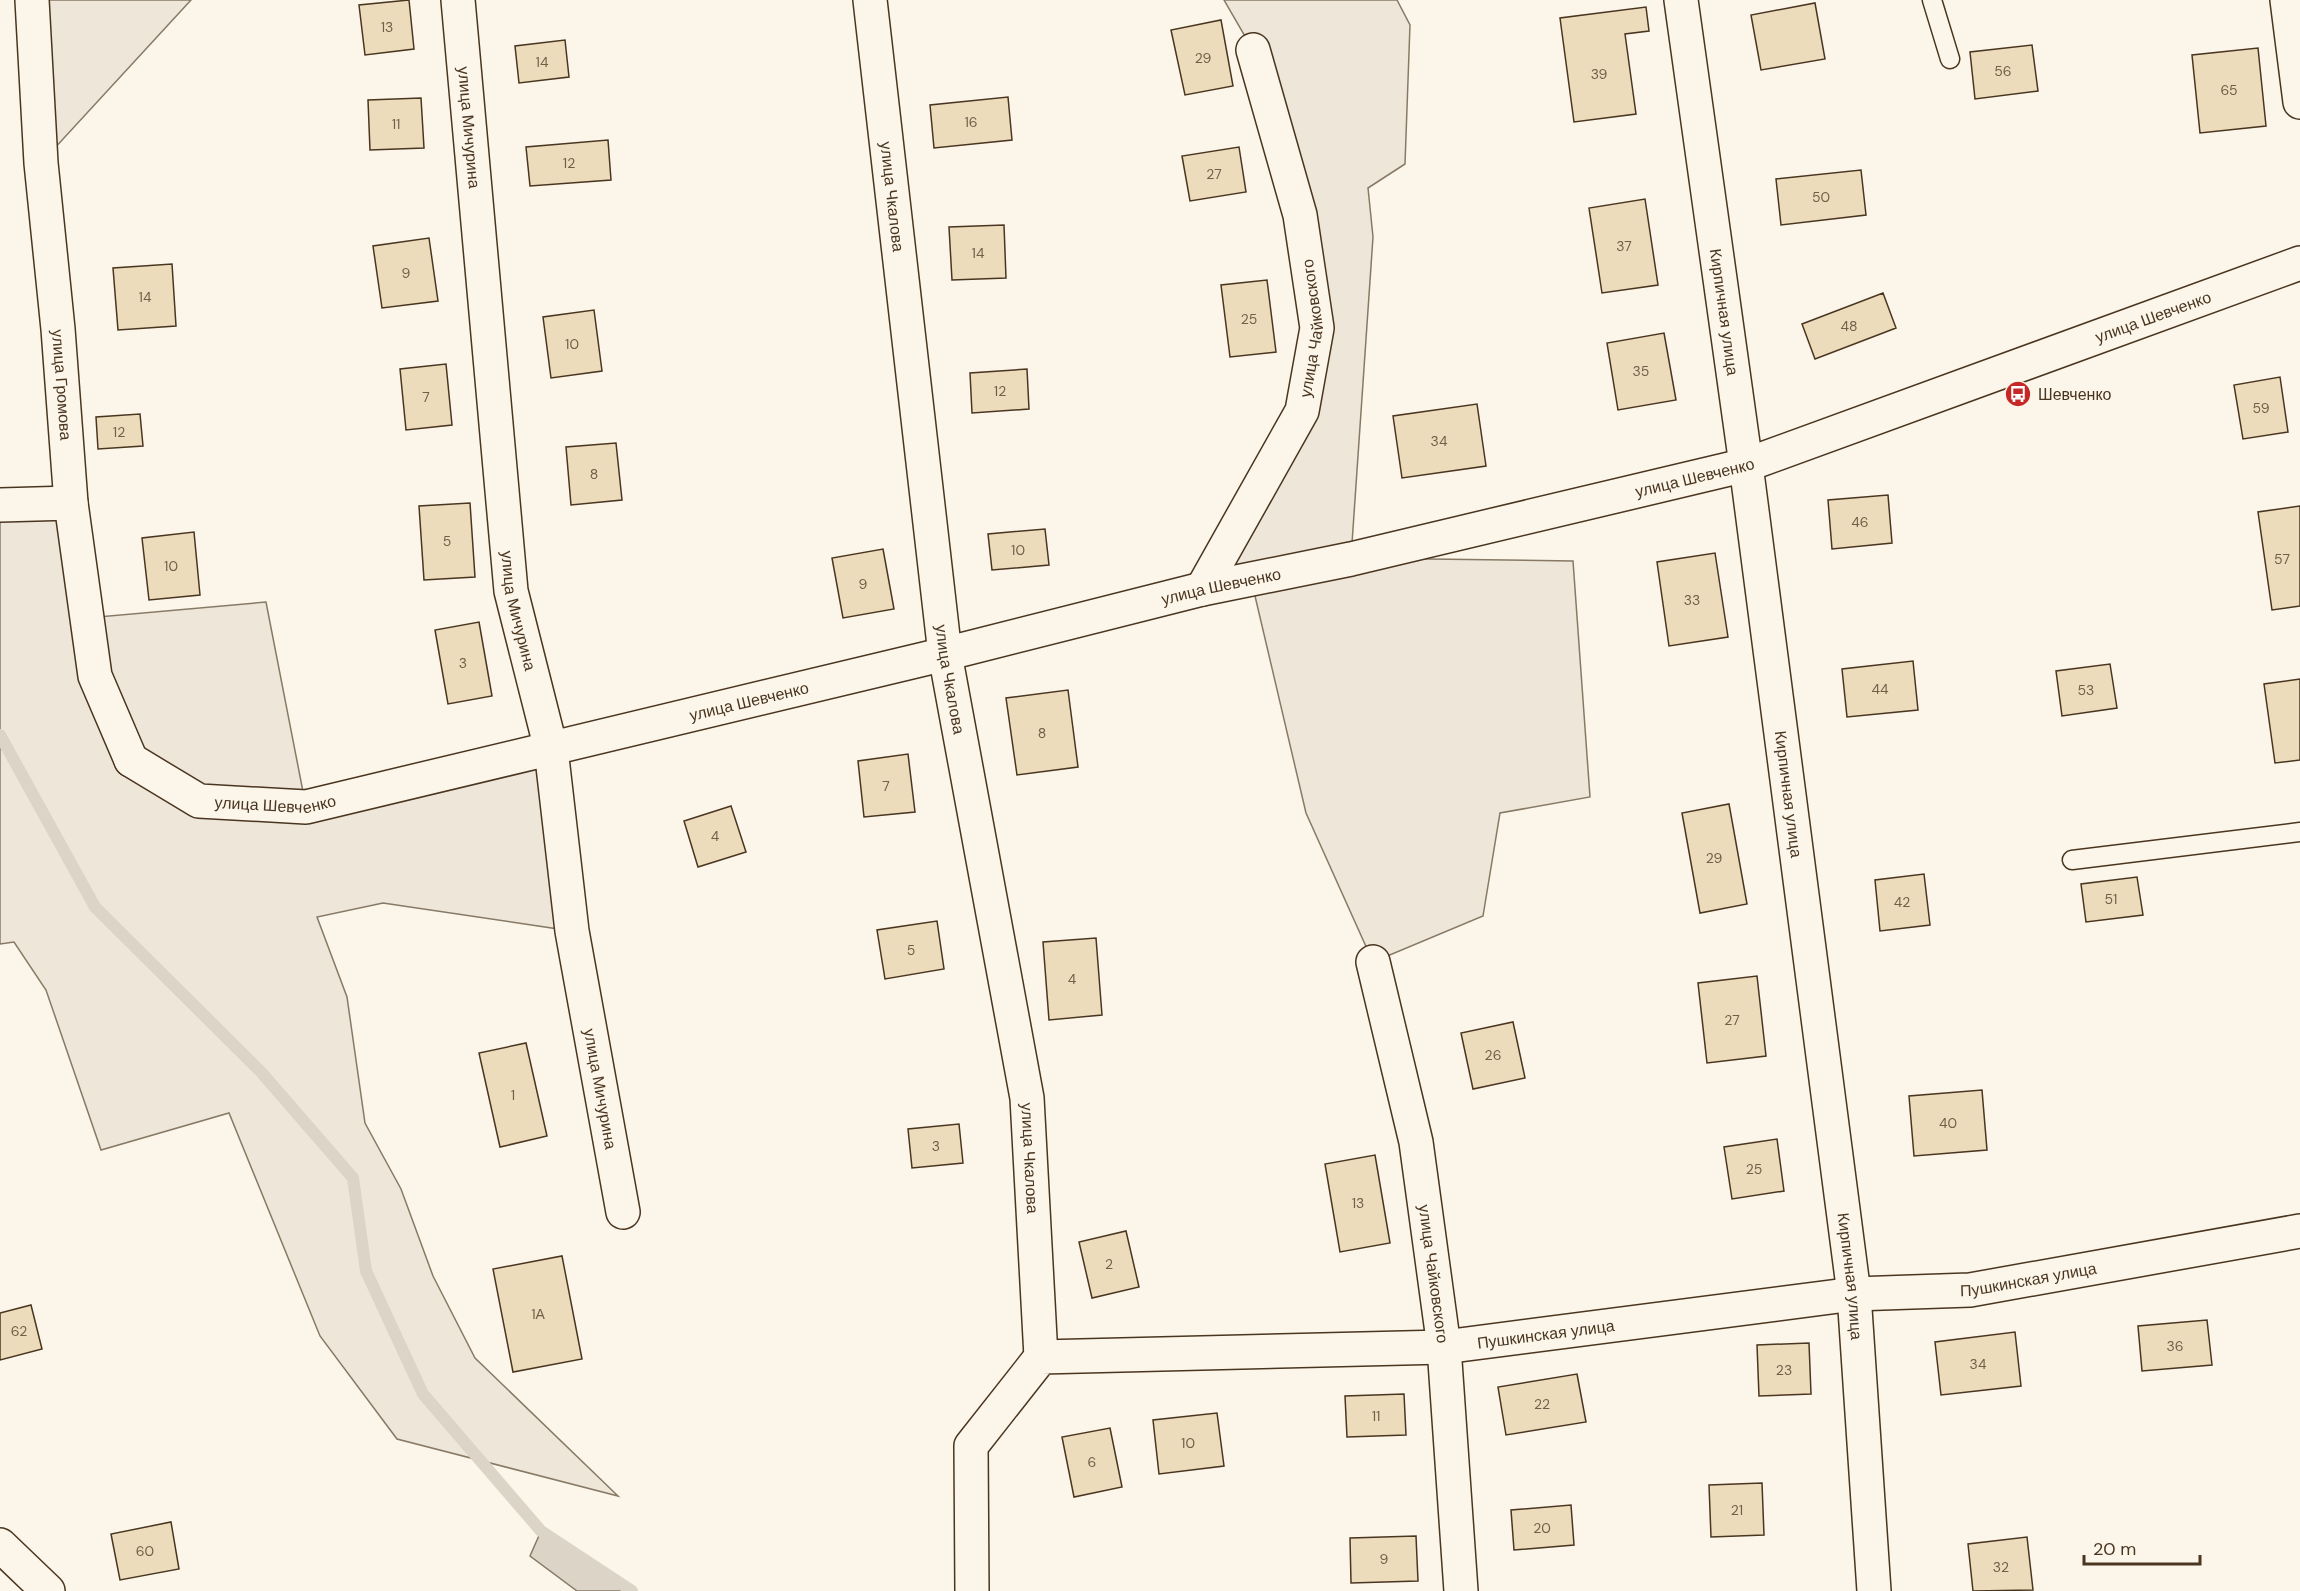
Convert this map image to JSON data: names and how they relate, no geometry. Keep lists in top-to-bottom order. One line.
{"streets":{"street":["улица Мичурина","улица Чкалова","Кирпичная улица","улица Шевченко","улица Чайковского","улица Громова","Пушкинская улица"]},"crossings":[["улица Мичурина","улица Шевченко"],["улица Чкалова","улица Шевченко"],["улица Чкалова","Пушкинская улица"],["Кирпичная улица","улица Шевченко"],["Кирпичная улица","Пушкинская улица"],["улица Шевченко","улица Чайковского"],["улица Шевченко","улица Громова"],["улица Чайковского","Пушкинская улица"]],"places":{"bus stop":["Шевченко"]},"house_numbers":["13","29","14","56","39","65","16","11","12","27","50","37","14","9","14","25","48","10","35","12","7","59","12","34","8","46","5","10","57","10","9","33","3","44","53","8","7","4","29","51","42","5","4","27","26","1","40","3","25","13","2","1А","62","36","34","23","22","11","10","6","21","20","60","9","32"],"scale_bar":"20 m"}
